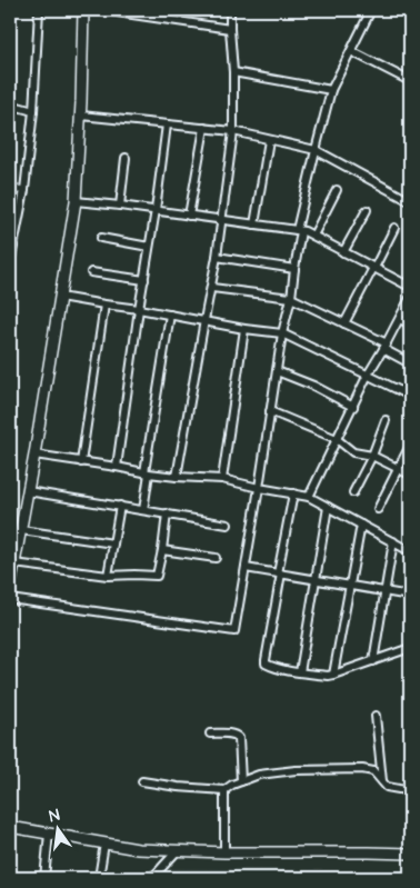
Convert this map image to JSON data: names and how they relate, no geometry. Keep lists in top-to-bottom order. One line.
{"north":"top"}
